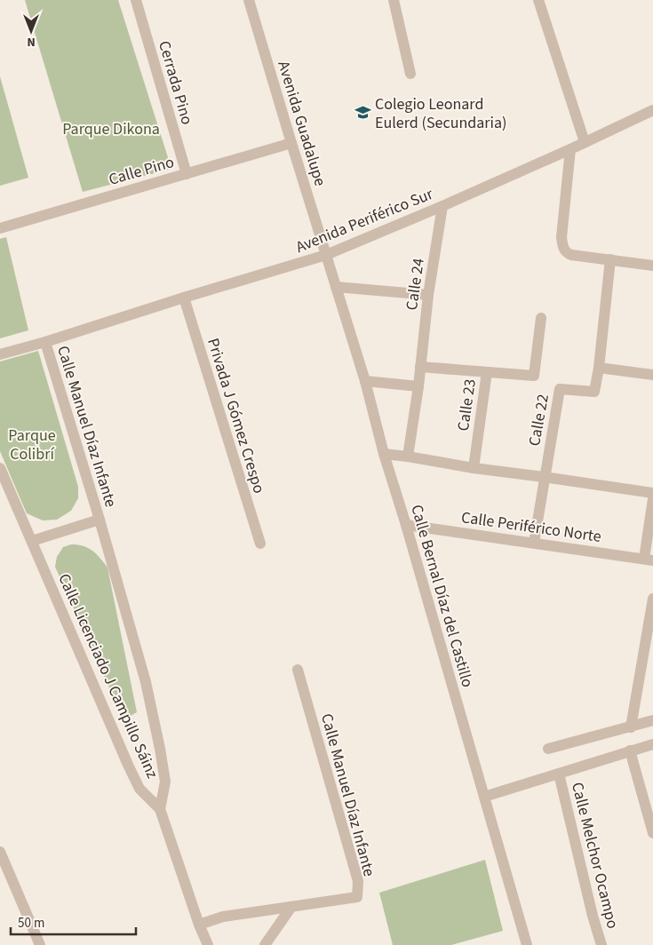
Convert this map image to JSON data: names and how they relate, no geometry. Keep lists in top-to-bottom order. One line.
{"streets":{"street":["Cerrada Pino","Avenida Guadalupe","Calle Pino","Avenida Periférico Sur","Calle 24","Calle 23","Privada J Gómez Crespo","Calle 22","Calle Manuel Díaz Infante","Calle Periférico Norte","Calle Bernal Díaz del Castillo","Calle Licenciado J Campillo Sáinz","Calle Melchor Ocampo"]},"crossings":[["Cerrada Pino","Calle Pino"],["Avenida Guadalupe","Calle Pino"],["Avenida Guadalupe","Avenida Periférico Sur"],["Avenida Guadalupe","Calle Bernal Díaz del Castillo"],["Avenida Periférico Sur","Calle 24"],["Avenida Periférico Sur","Privada J Gómez Crespo"],["Avenida Periférico Sur","Calle Manuel Díaz Infante"],["Avenida Periférico Sur","Calle Bernal Díaz del Castillo"],["Calle 22","Calle Periférico Norte"],["Calle Manuel Díaz Infante","Calle Licenciado J Campillo Sáinz"],["Calle Periférico Norte","Calle Bernal Díaz del Castillo"]],"parks":["Parque Dikona","Parque Colibrí"],"places":{"school or university":["Colegio Leonard Eulerd (Secundaria)"]},"scale_bar":"50 m","north":"bottom"}
